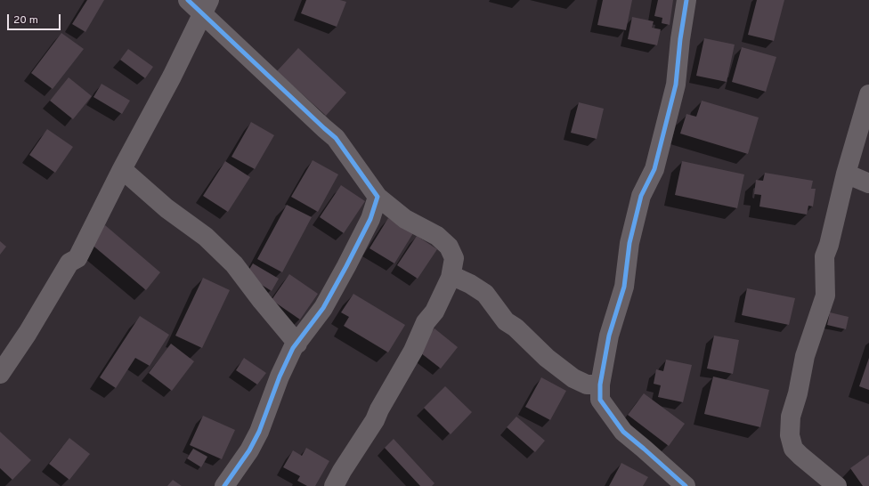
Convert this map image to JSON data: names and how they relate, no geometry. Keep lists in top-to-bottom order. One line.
{"scale_bar":"20 m"}
